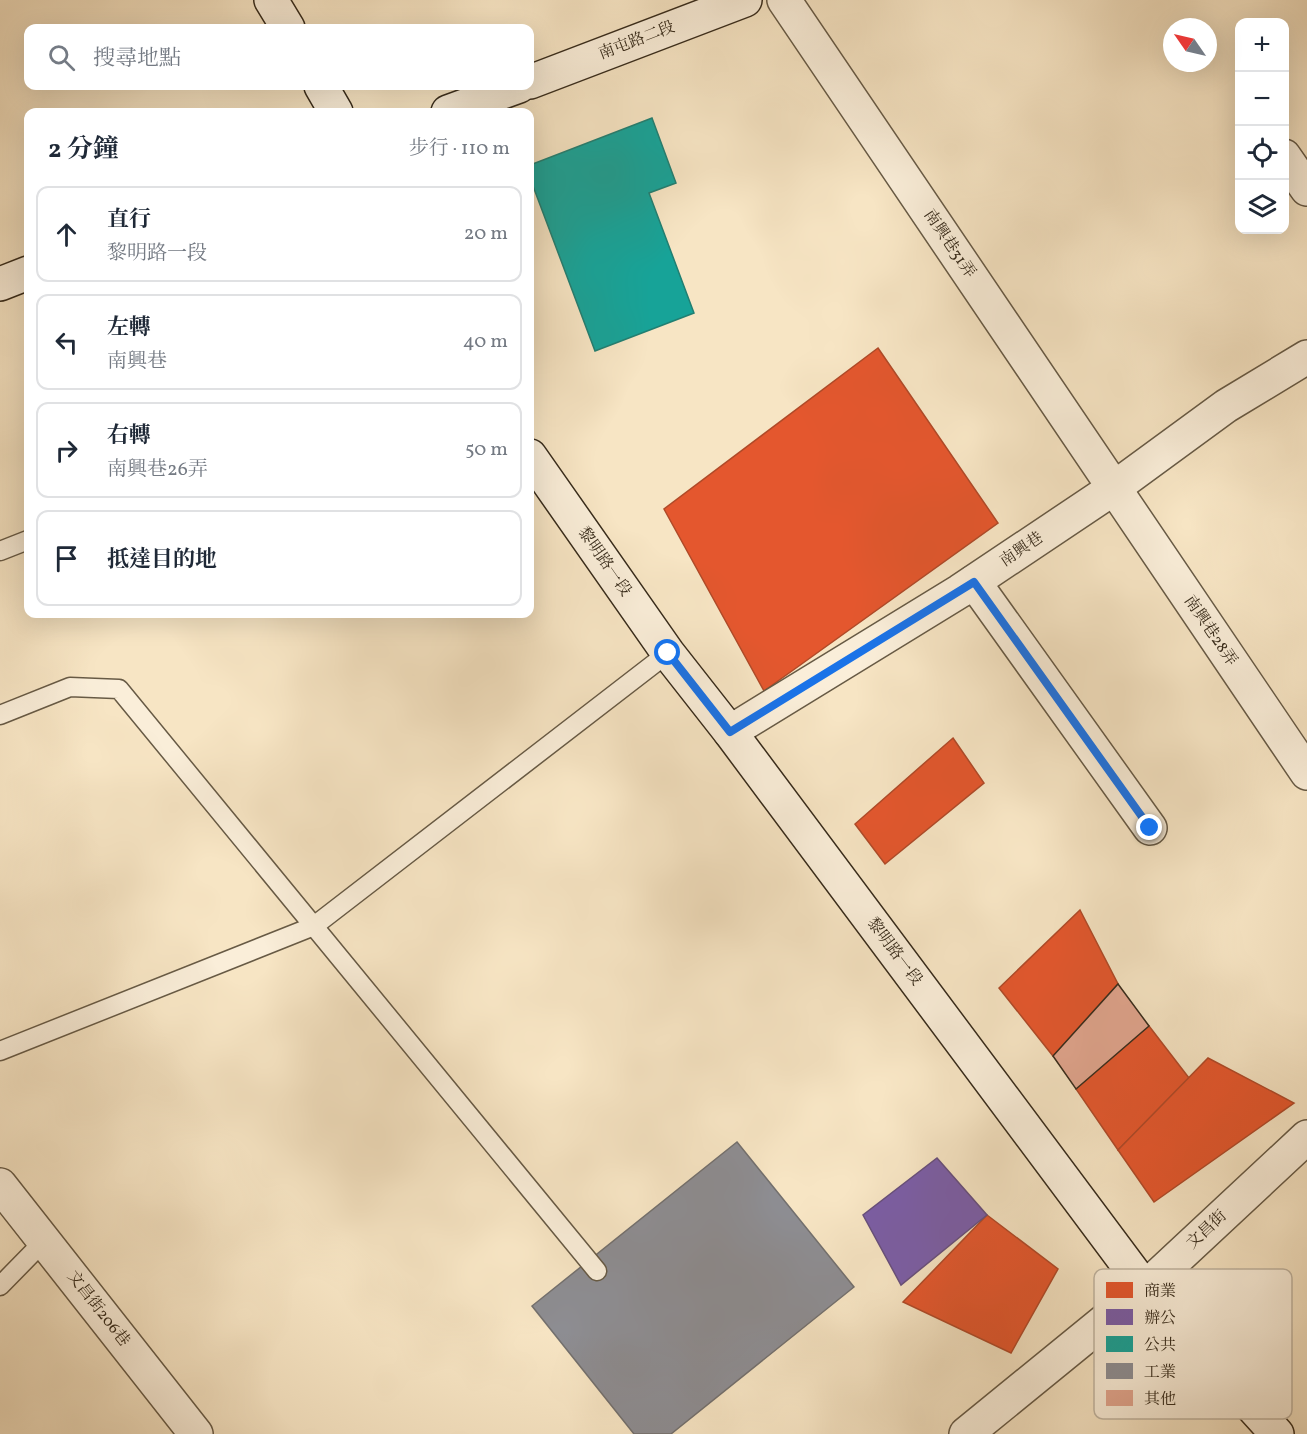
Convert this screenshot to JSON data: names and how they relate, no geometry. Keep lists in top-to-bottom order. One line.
{"streets":{"street":["南屯路二段","南興巷31弄","南興巷","黎明路一段","南興巷28弄","文昌街","文昌街206巷"]},"crossings":[["南興巷31弄","南興巷"],["南興巷31弄","南興巷28弄"],["南興巷","黎明路一段"],["南興巷","南興巷28弄"]],"legend":["商業","辦公","公共","工業","其他"],"north":"top left","page":{"map_buttons":["+","−"],"search":"搜尋地點","heading":["2 分鐘","步行 · 110 m"],"list":[["直行","黎明路一段","20 m"],["左轉","南興巷","40 m"],["右轉","南興巷26弄","50 m"],"抵達目的地"]}}
